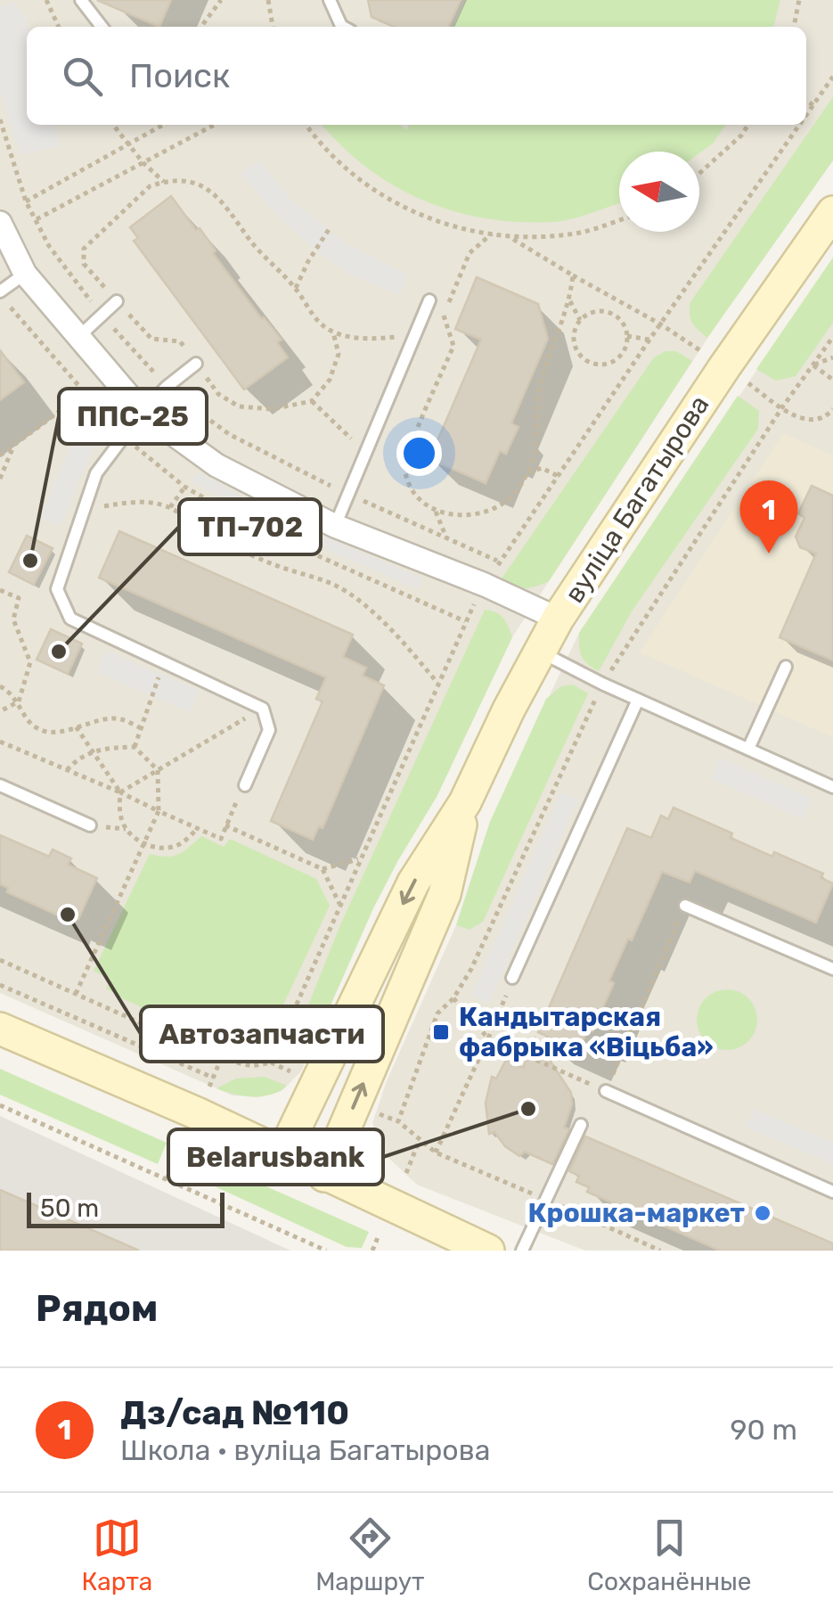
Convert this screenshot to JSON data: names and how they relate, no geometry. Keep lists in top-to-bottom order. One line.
{"streets":{"street":["вуліца Багатырова"]},"places":{"other":["ППС-25","ТП-702","Автозапчасти","Belarusbank","Крошка-маркет"],"transit":["Кандытарская фабрыка «Віцьба»"]},"scale_bar":"50 m","north":"left","page":{"search":"Поиск","pins":"1","scale":"50 m","heading":"Рядом","list":[{"mark":"1","name":"Дз/сад №110","note":"Школа · вуліца Багатырова","value":"90 m"}],"nav":["Карта","Маршрут","Сохранённые"]}}
